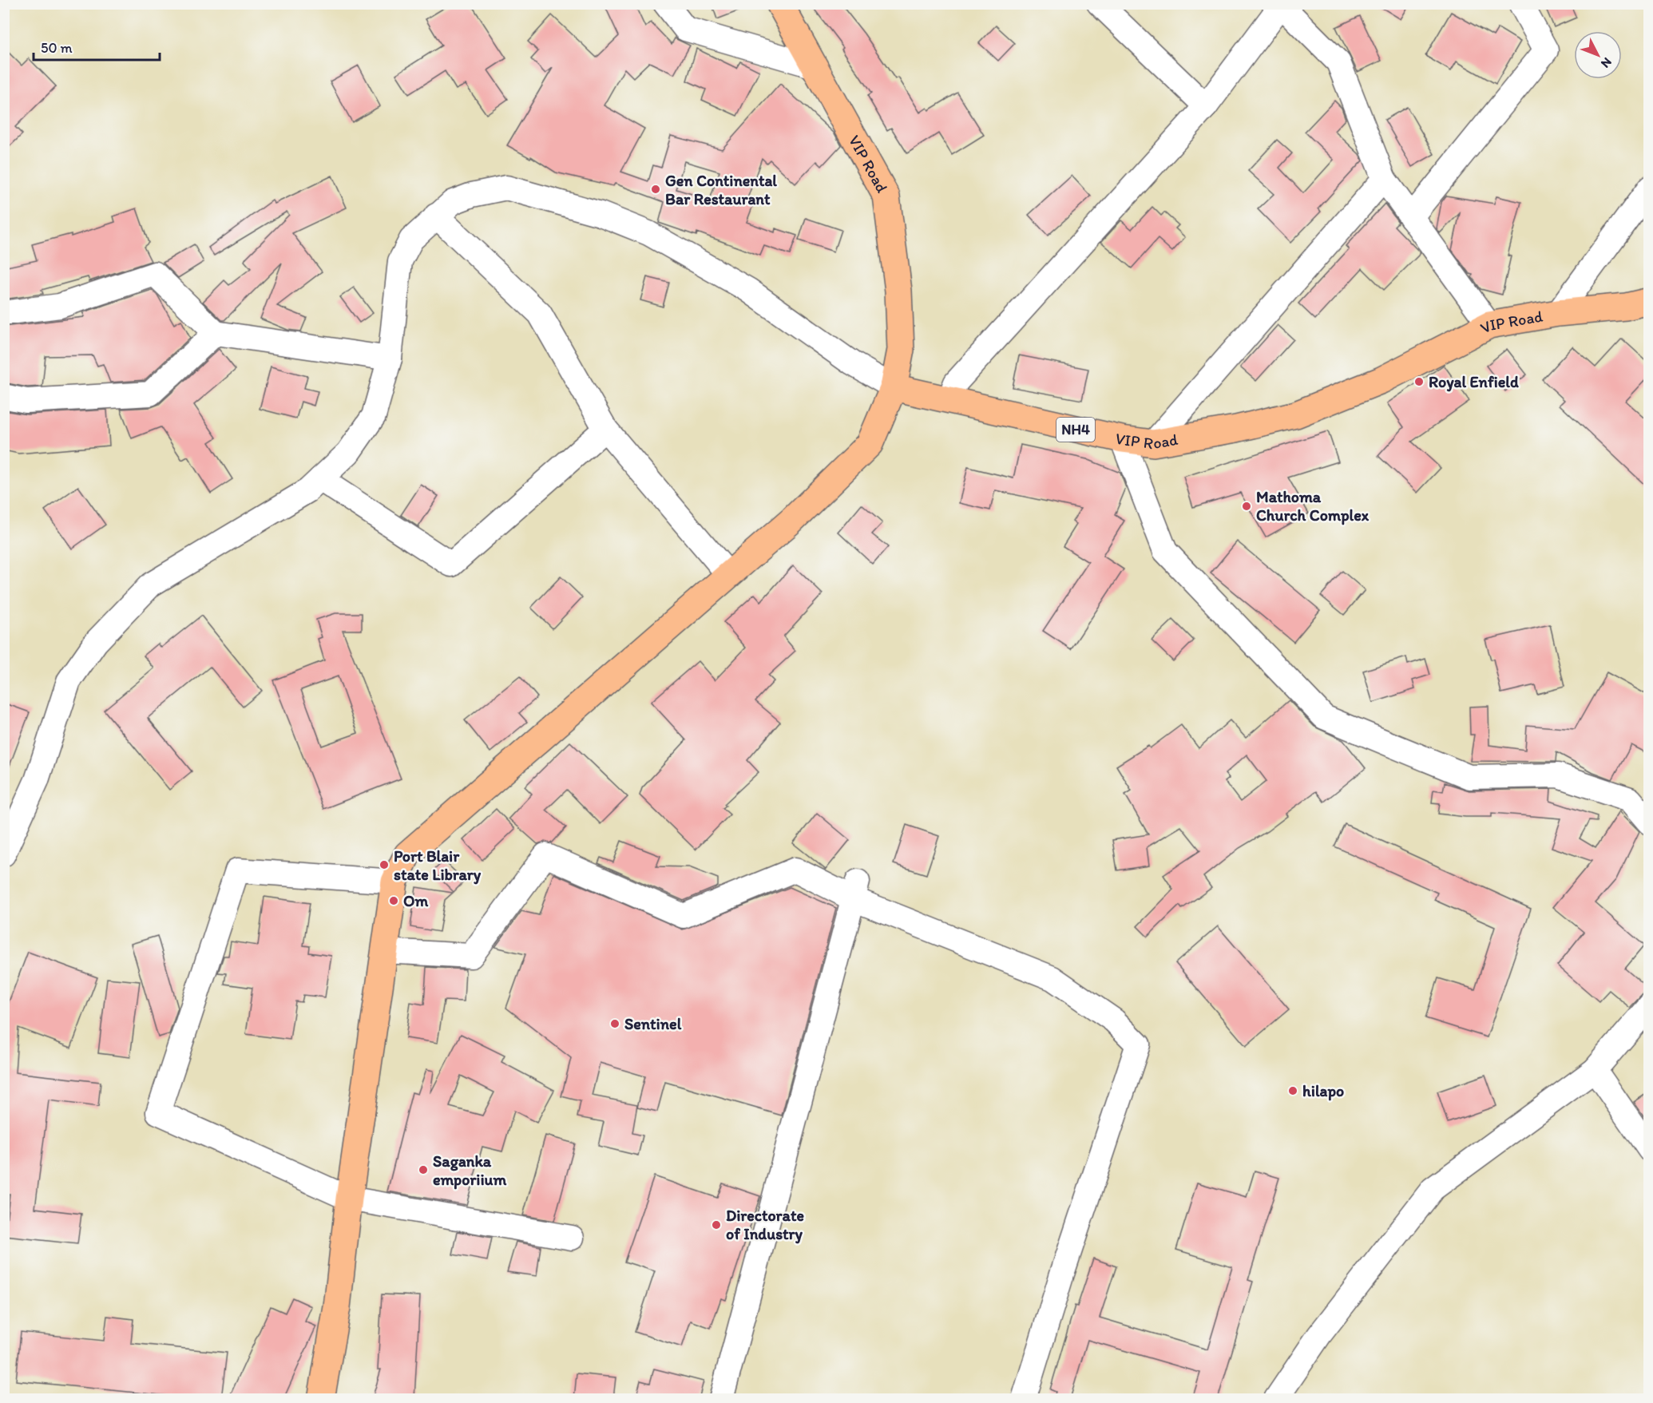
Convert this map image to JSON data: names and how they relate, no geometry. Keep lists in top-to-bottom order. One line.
{"streets":{"main road":["VIP Road","NH4"]},"places":["Gen Continental Bar Restaurant","Royal Enfield","Mathoma Church Complex","Port Blair state Library","Om","Sentinel","hilapo","Saganka emporiium","Directorate of Industry"],"scale_bar":"50 m","north":"bottom right"}
